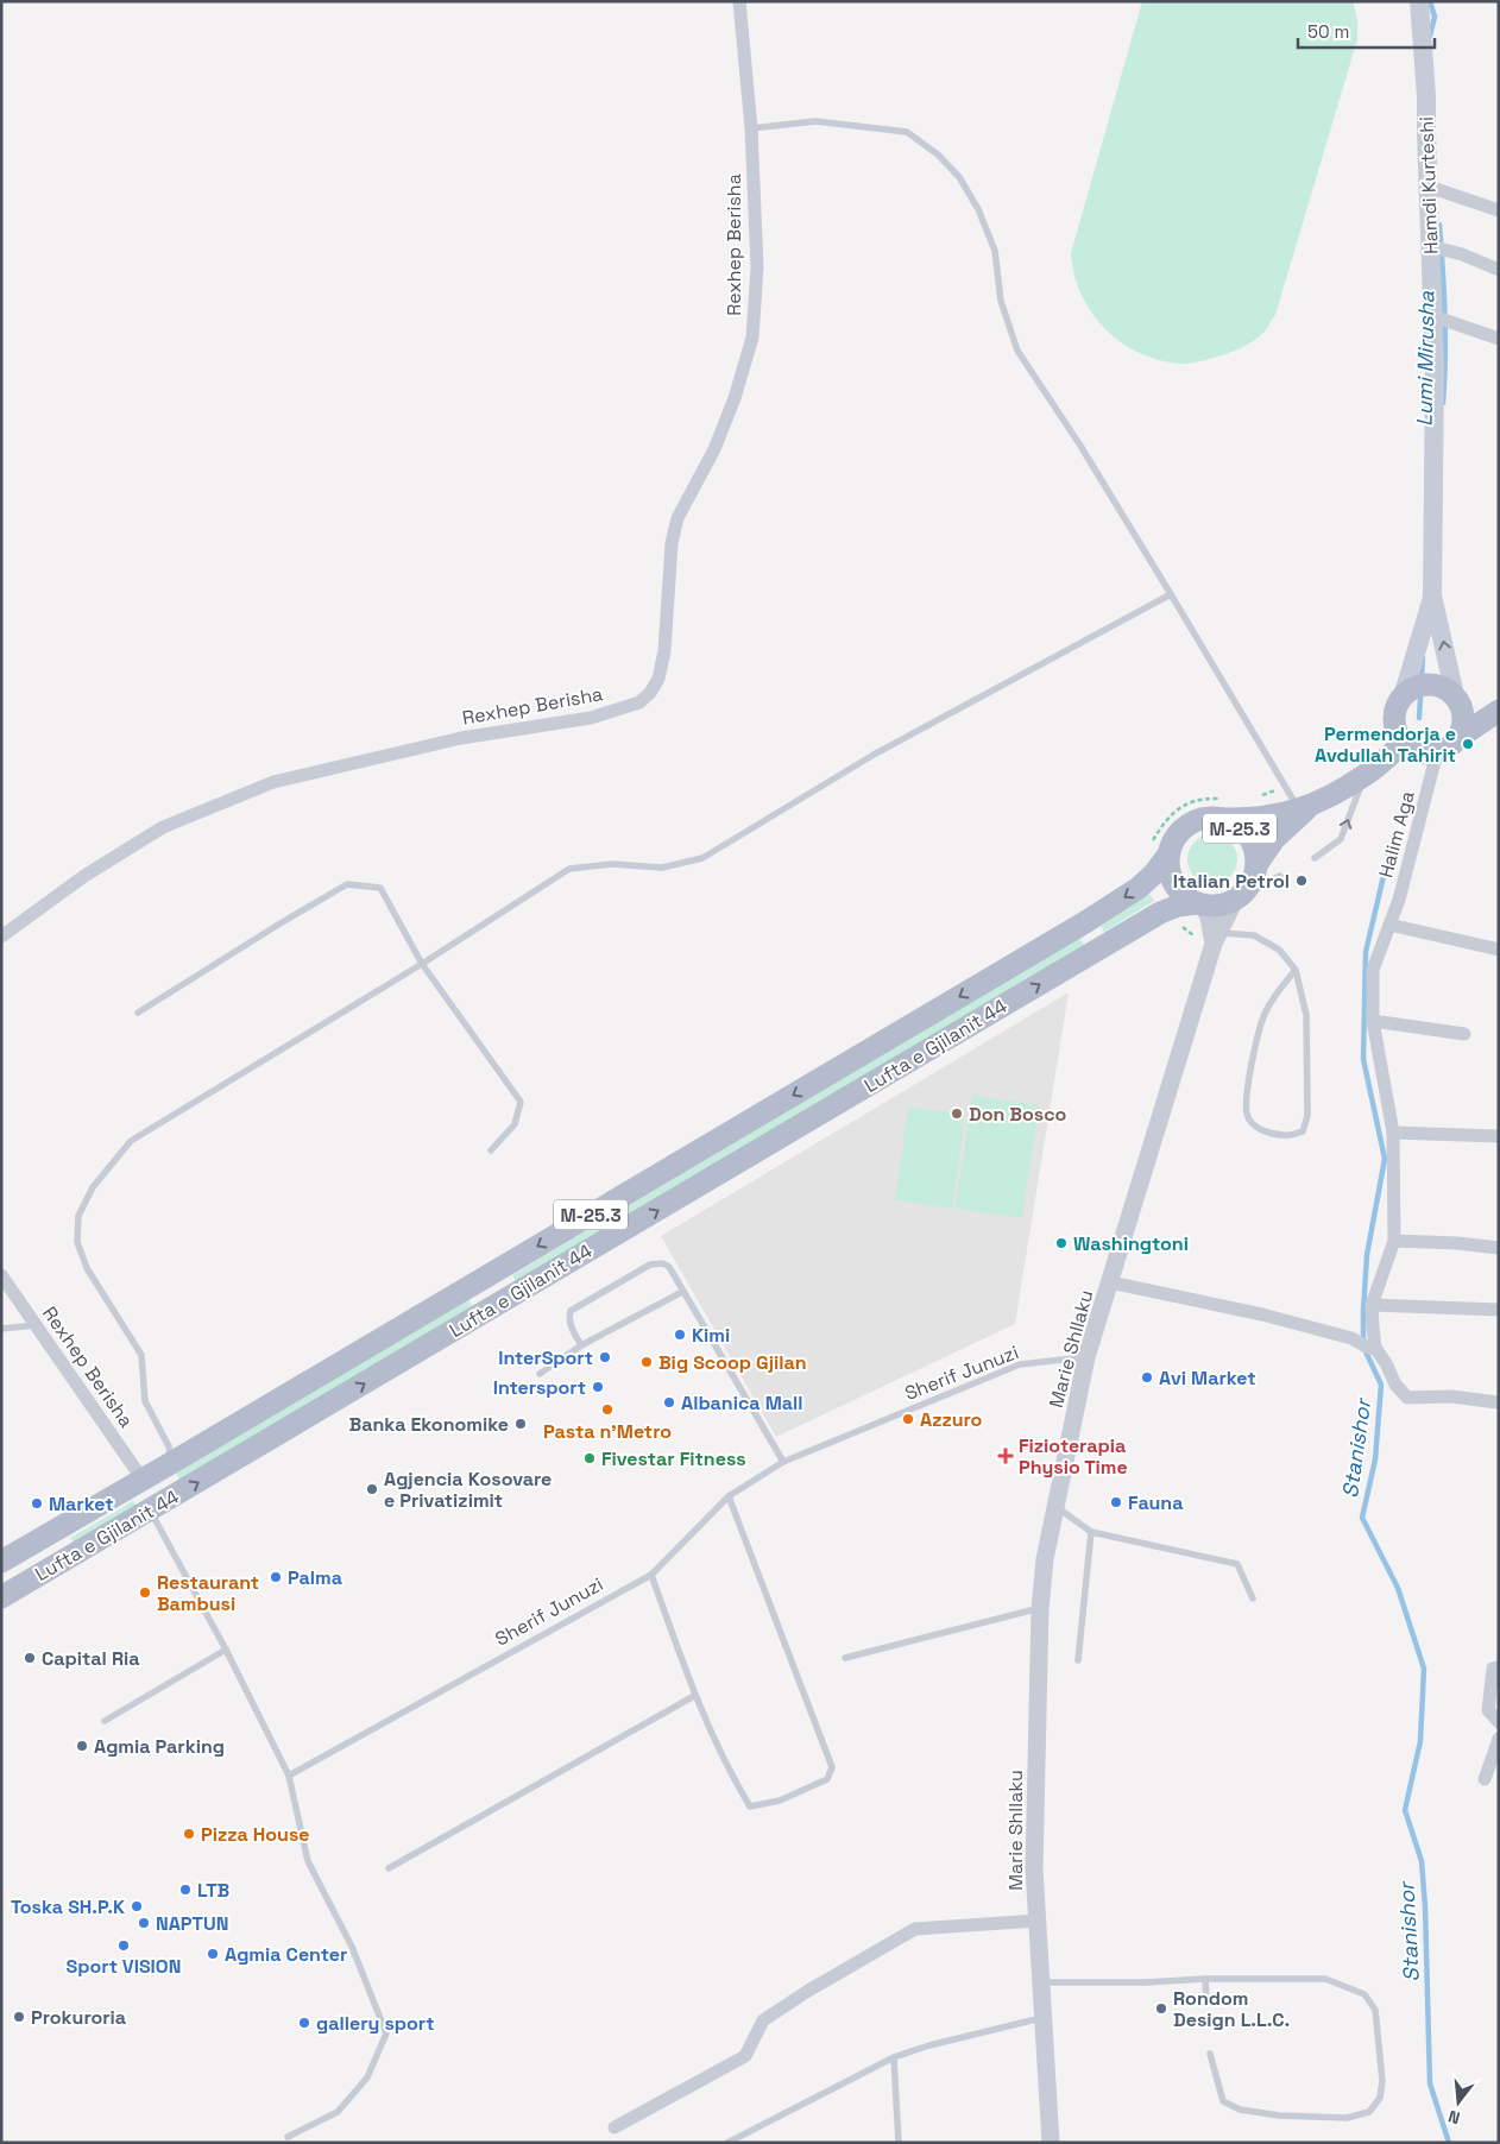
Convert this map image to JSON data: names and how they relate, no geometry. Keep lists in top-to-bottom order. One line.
{"streets":{"main road":["Hamdi Kurteshi","M-25.3","Lufta e Gjilanit 44"],"street":["Rexhep Berisha","Halim Aga","Marie Shllaku"],"lane":["Sherif Junuzi"]},"crossings":[["Hamdi Kurteshi","M-25.3"],["Hamdi Kurteshi","Halim Aga"],["Rexhep Berisha","Lufta e Gjilanit 44"],["M-25.3","Halim Aga"],["M-25.3","Lufta e Gjilanit 44"],["M-25.3","Marie Shllaku"],["Lufta e Gjilanit 44","Marie Shllaku"],["Marie Shllaku","Sherif Junuzi"]],"water":["Lumi Mirusha","Stanishor"],"places":{"other":["Permendorja e Avdullah Tahirit","Italian Petrol","Don Bosco","Washingtoni","Kimi","InterSport","Big Scoop Gjilan","Avi Market","Intersport","Albanica Mall","Pasta n'Metro","Azzuro","Banka Ekonomike","Fivestar Fitness","Agjencia Kosovare e Privatizimit","Fauna","Market","Palma","Restaurant Bambusi","Capital Ria","Agmia Parking","Pizza House","LTB","Toska SH.P.K","NAPTUN","Sport VISION","Agmia Center","Rondom Design L.L.C.","Prokuroria","gallery sport"],"health":["Fizioterapia Physio Time"]},"scale_bar":"50 m","north":"bottom"}
